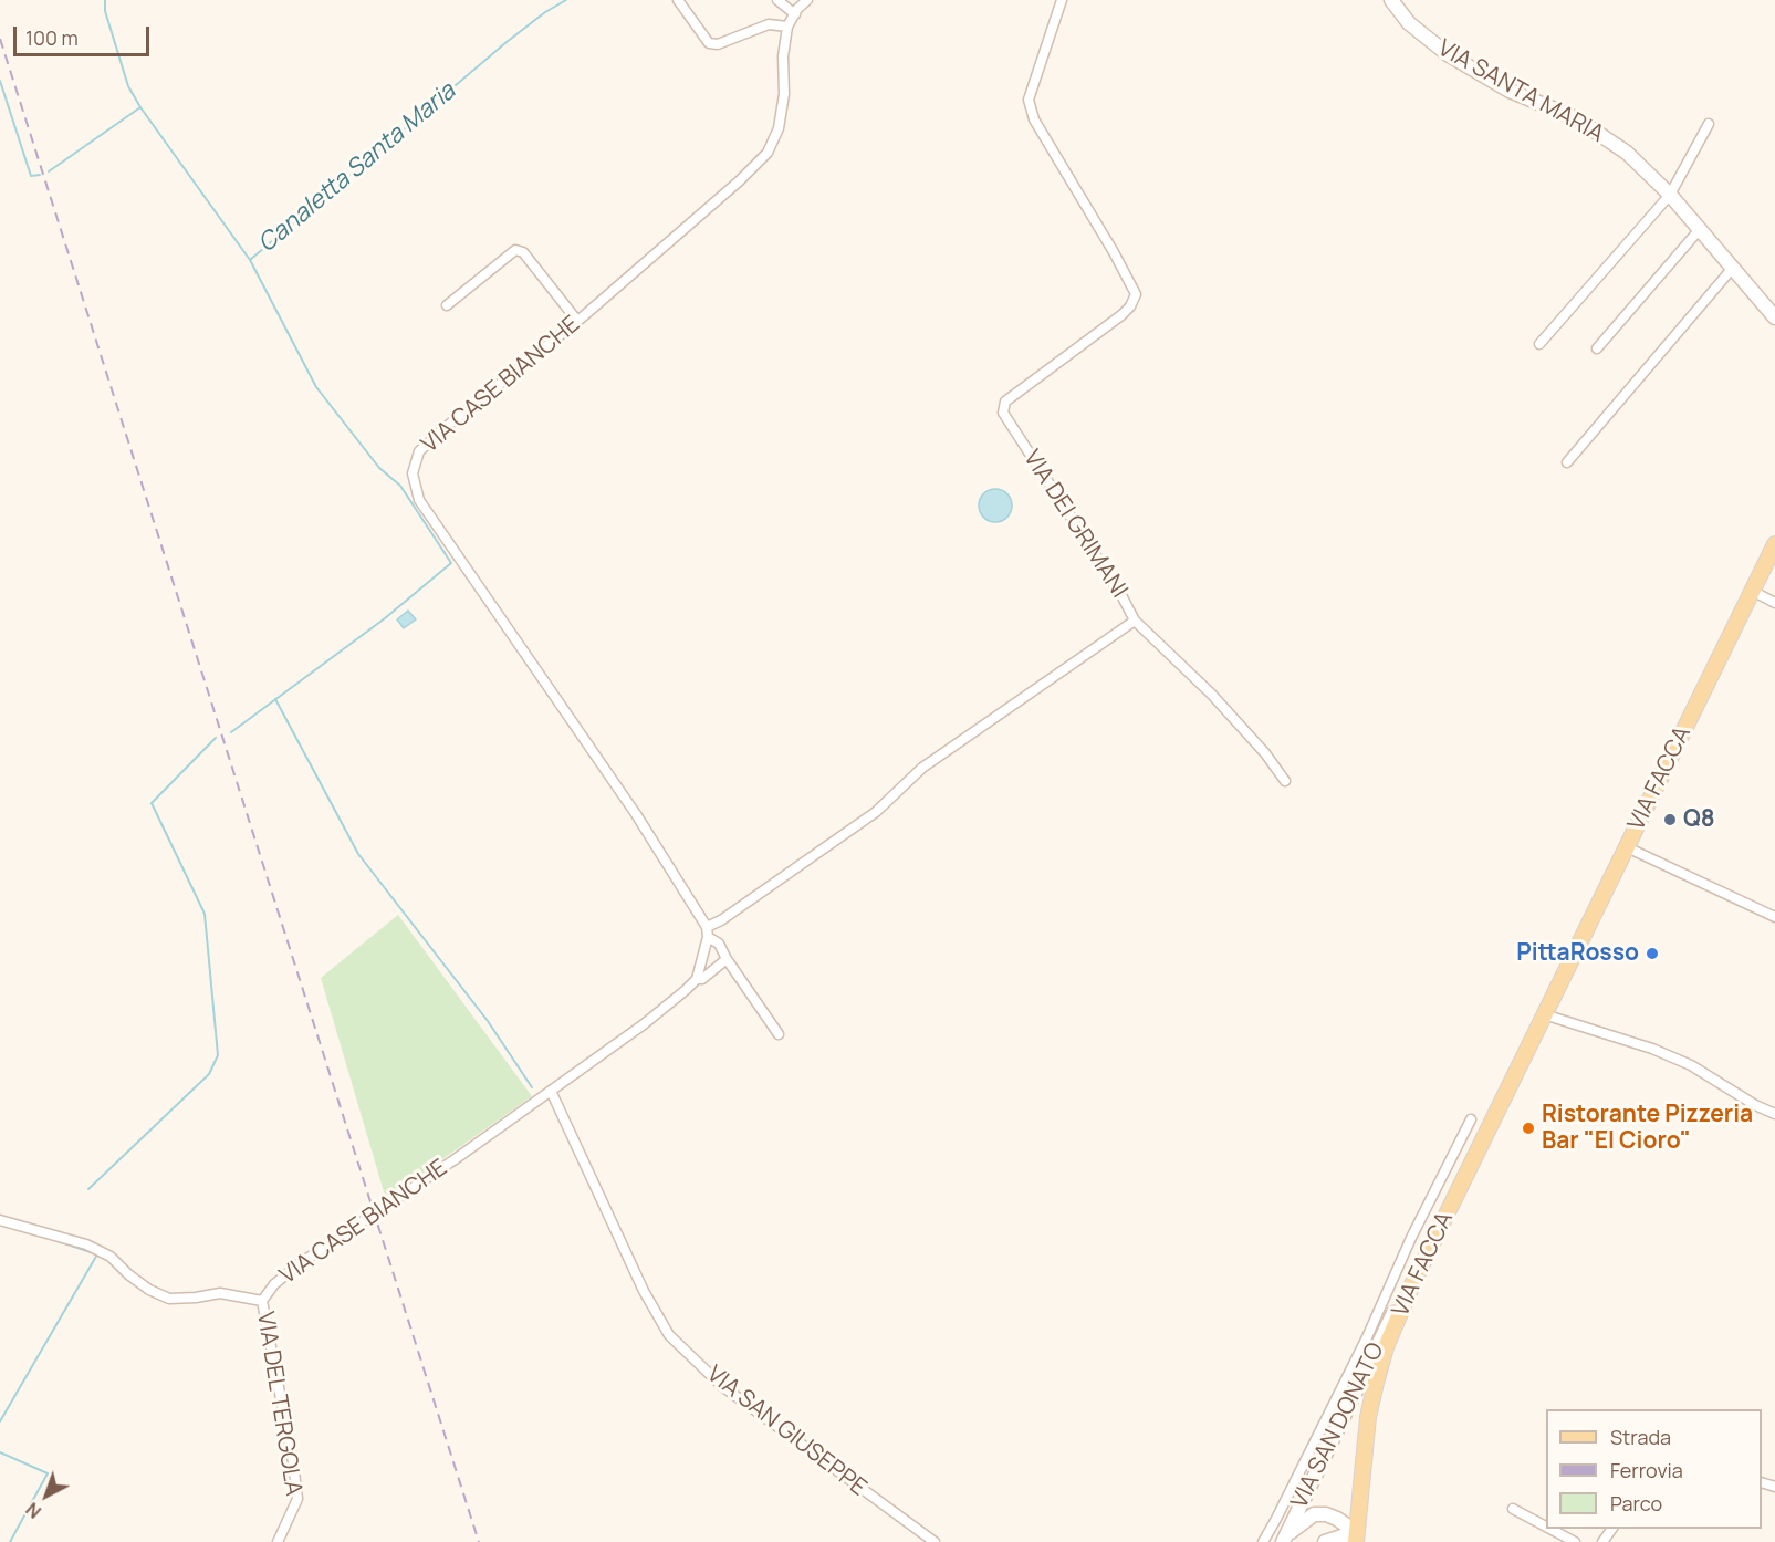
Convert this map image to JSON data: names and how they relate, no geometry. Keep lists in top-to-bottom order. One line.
{"streets":{"main road":["VIA SANTA MARIA","VIA FACCA","VIA SAN DONATO"],"street":["VIA CASE BIANCHE","VIA DEI GRIMANI","VIA DEL TERGOLA","VIA SAN GIUSEPPE"]},"crossings":[["VIA CASE BIANCHE","VIA DEI GRIMANI"],["VIA CASE BIANCHE","VIA DEL TERGOLA"],["VIA CASE BIANCHE","VIA SAN GIUSEPPE"],["VIA FACCA","VIA SAN DONATO"]],"water":["Canaletta Santa Maria"],"places":["Q8","PittaRosso","Ristorante Pizzeria Bar \"El Cioro\""],"legend":["Strada","Ferrovia","Parco"],"scale_bar":"100 m","north":"bottom left"}
